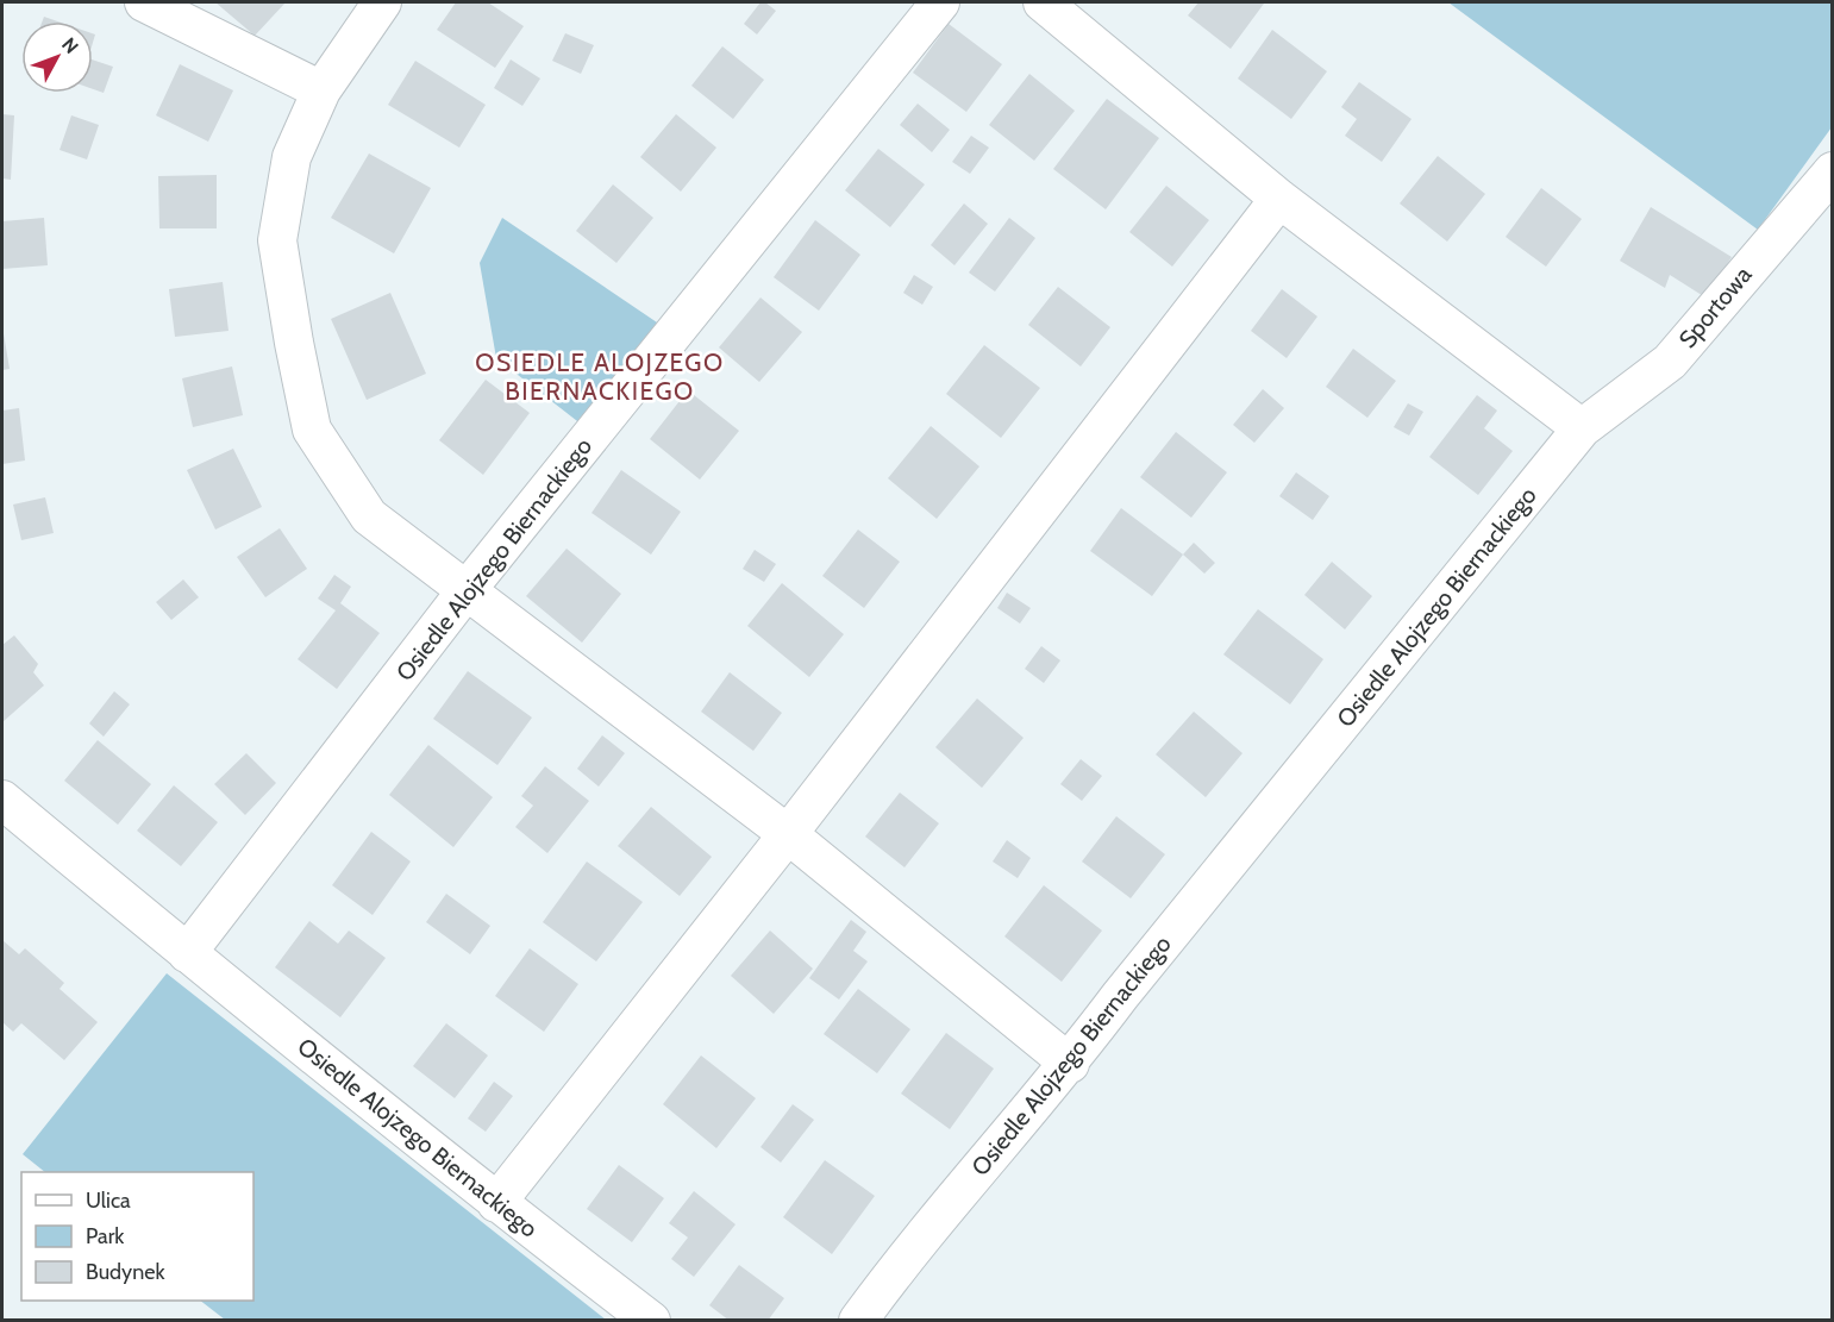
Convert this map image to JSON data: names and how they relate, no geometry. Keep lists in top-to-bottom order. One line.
{"streets":{"street":["Sportowa","Osiedle Alojzego Biernackiego"]},"crossings":[["Sportowa","Osiedle Alojzego Biernackiego"]],"districts":["OSIEDLE ALOJZEGO BIERNACKIEGO"],"legend":["Ulica","Park","Budynek"],"north":"top right"}
